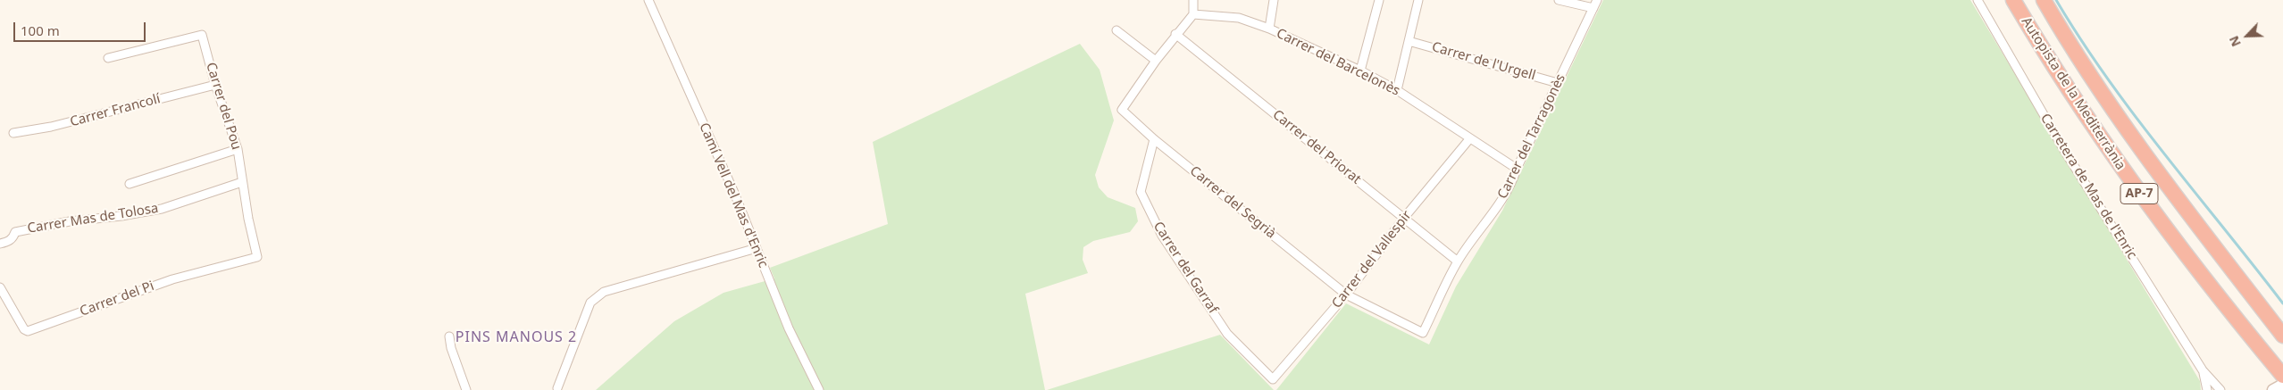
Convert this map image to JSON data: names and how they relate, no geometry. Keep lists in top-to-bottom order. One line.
{"streets":{"highway":["Autopista de la Mediterrània","AP-7"],"street":["Carrer de l'Urgell","Carrer del Barcelonès","Carrer del Pou","Carrer Francolí","Carrer del Tarragonès","Carrer del Priorat","Carretera de Mas de l'Enric","Camí Vell del Mas d'Enric","Carrer del Segrià","Carrer Mas de Tolosa","Carrer del Vallespir","Carrer del Garraf","Carrer del Pi"]},"crossings":[["Carrer de l'Urgell","Carrer del Tarragonès"],["Carrer del Barcelonès","Carrer del Tarragonès"],["Carrer del Barcelonès","Carrer del Vallespir"],["Carrer del Pou","Carrer Francolí"],["Carrer del Pou","Carrer Mas de Tolosa"],["Carrer del Pou","Carrer del Pi"],["Carrer del Tarragonès","Carrer del Priorat"],["Carrer del Tarragonès","Carrer del Segrià"],["Carrer del Tarragonès","Carrer del Vallespir"],["Carrer del Priorat","Carrer del Vallespir"],["Carrer del Segrià","Carrer del Vallespir"],["Carrer del Segrià","Carrer del Garraf"],["Carrer del Vallespir","Carrer del Garraf"]],"districts":["PINS MANOUS 2"],"scale_bar":"100 m","north":"bottom left"}
